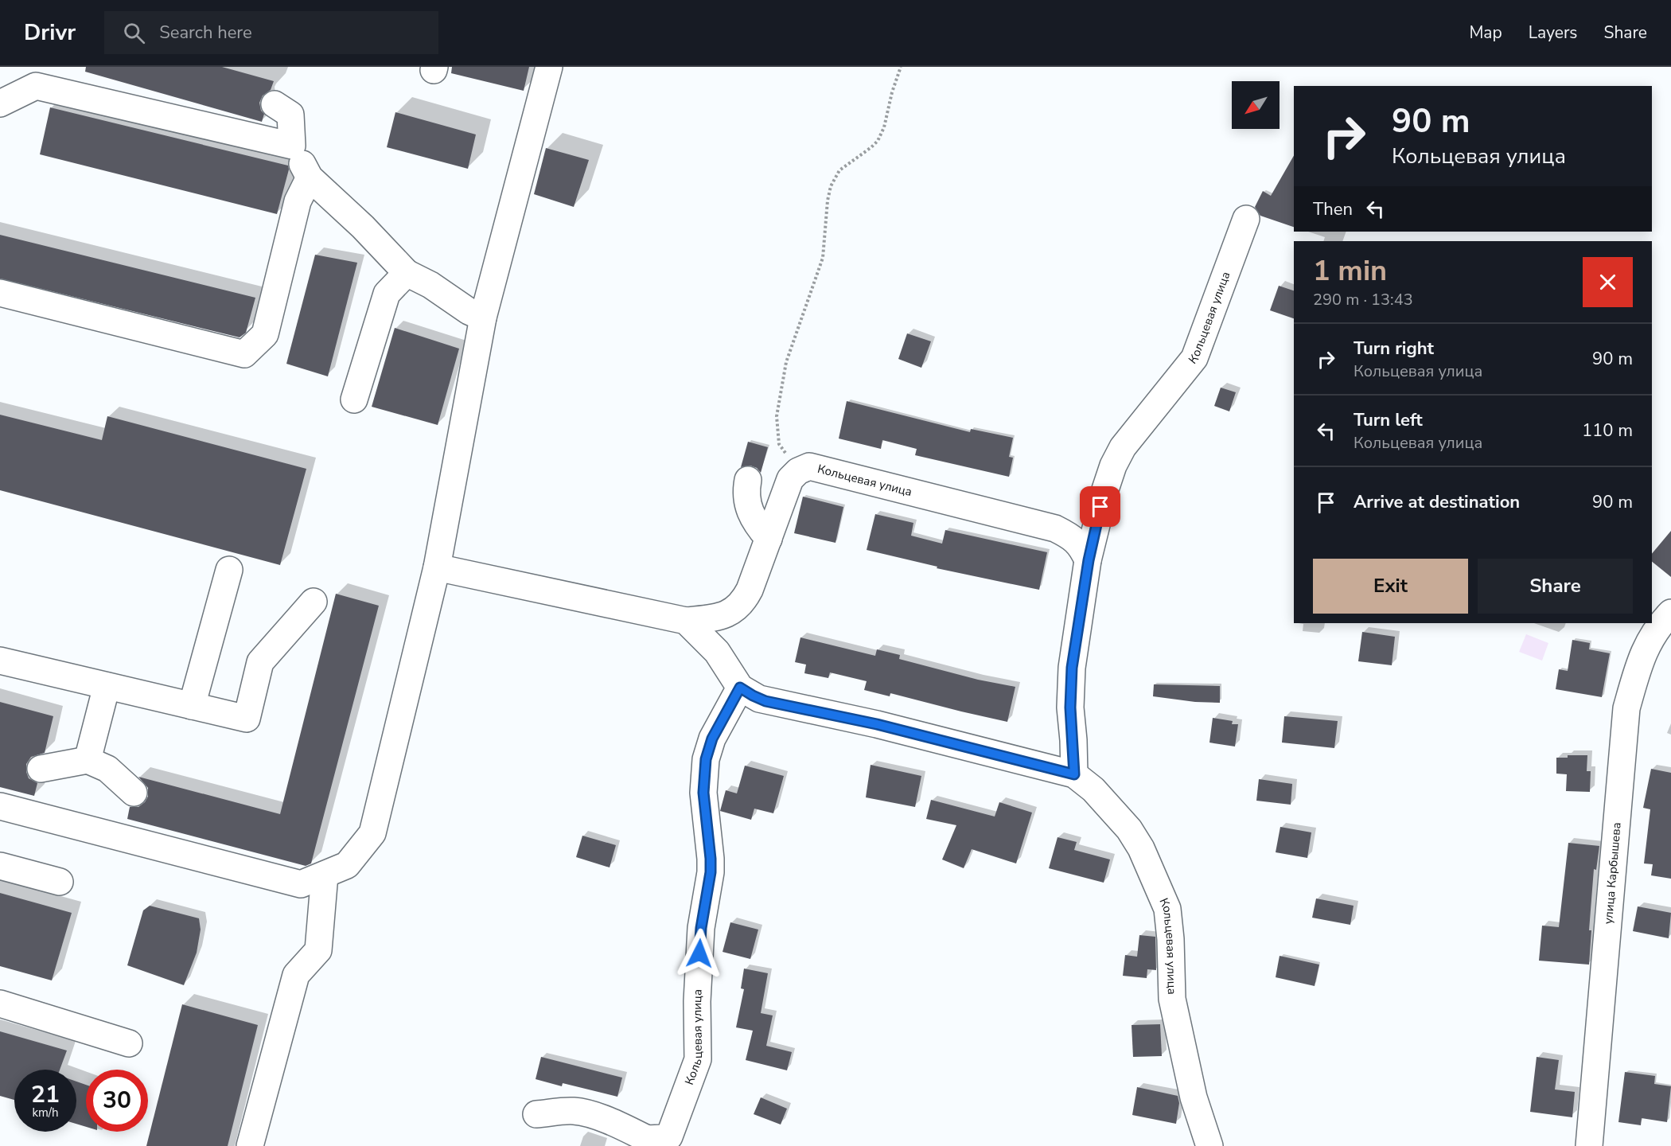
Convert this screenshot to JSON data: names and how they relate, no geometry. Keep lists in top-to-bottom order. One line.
{"streets":{"street":["Кольцевая улица","улица Карбышева"]},"north":"bottom left","page":{"header":"Drivr","search":"Search here","nav":["Map","Layers","Share"],"turn":["90 m","Кольцевая улица"],"then":"Then","heading":["1 min","290 m · 13:43"],"list":[{"name":"Turn right","note":"Кольцевая улица","value":"90 m"},{"name":"Turn left","note":"Кольцевая улица","value":"110 m"},{"name":"Arrive at destination","value":"90 m"}],"buttons":["Exit","Share"],"speed":"21 km/h","limit":"30"}}
